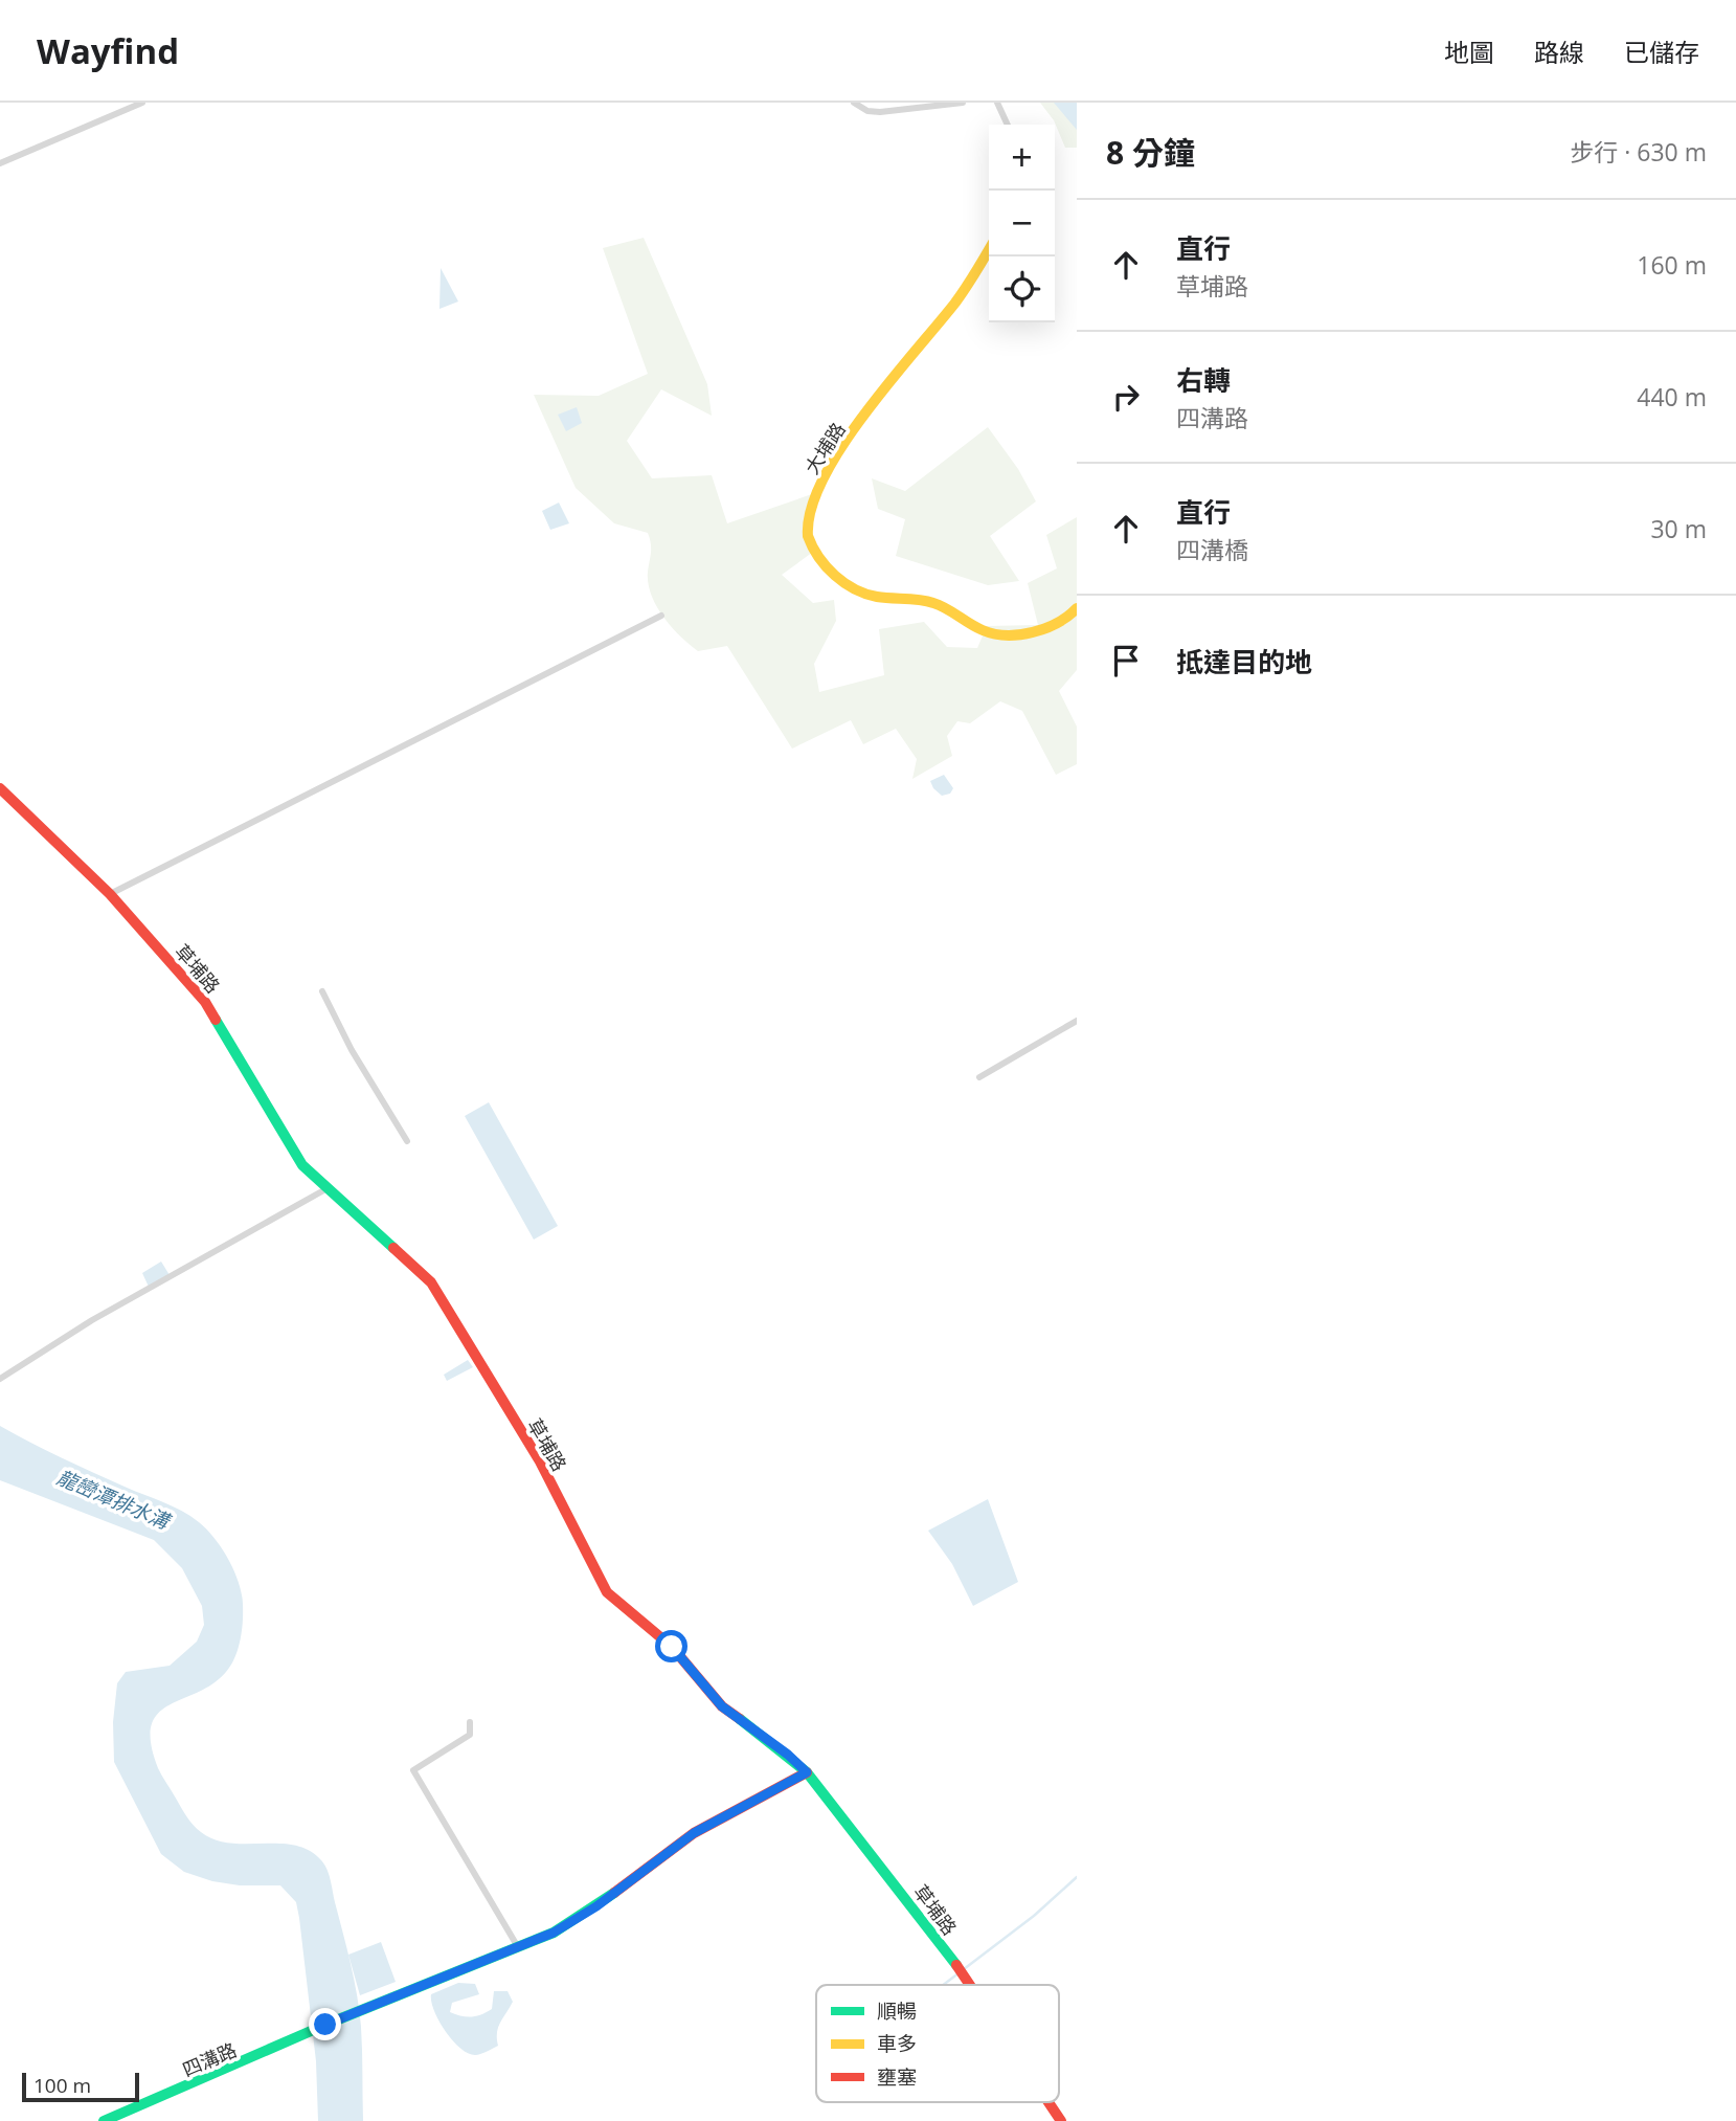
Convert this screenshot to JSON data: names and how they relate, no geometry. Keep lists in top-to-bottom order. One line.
{"streets":{"street":["大埔路","草埔路","四溝路"]},"water":["龍巒潭排水溝"],"legend":["順暢","車多","壅塞"],"scale_bar":"100 m","page":{"header":"Wayfind","nav":["地圖","路線","已儲存"],"heading":["8 分鐘","步行 · 630 m"],"map_buttons":["+","−"],"list":[["直行","草埔路","160 m"],["右轉","四溝路","440 m"],["直行","四溝橋","30 m"],"抵達目的地"],"scale":"100 m"}}
